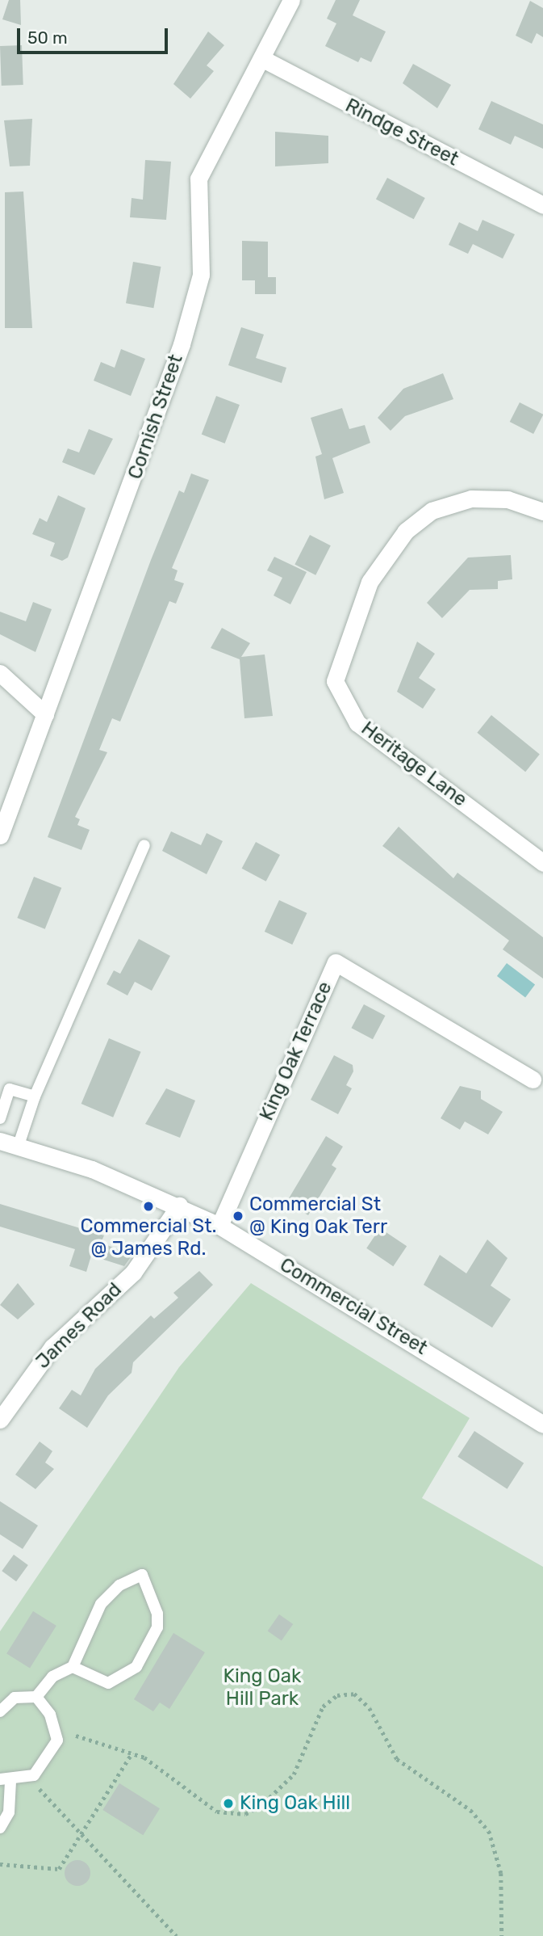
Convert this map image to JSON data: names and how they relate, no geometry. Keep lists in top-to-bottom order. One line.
{"streets":{"street":["Rindge Street","Cornish Street","Heritage Lane","King Oak Terrace","Commercial Street","James Road"]},"crossings":[["Rindge Street","Cornish Street"],["King Oak Terrace","Commercial Street"],["Commercial Street","James Road"]],"parks":["King Oak Hill Park"],"places":["Commercial St. @ James Rd.","Commercial St @ King Oak Terr","King Oak Hill"],"scale_bar":"50 m"}
